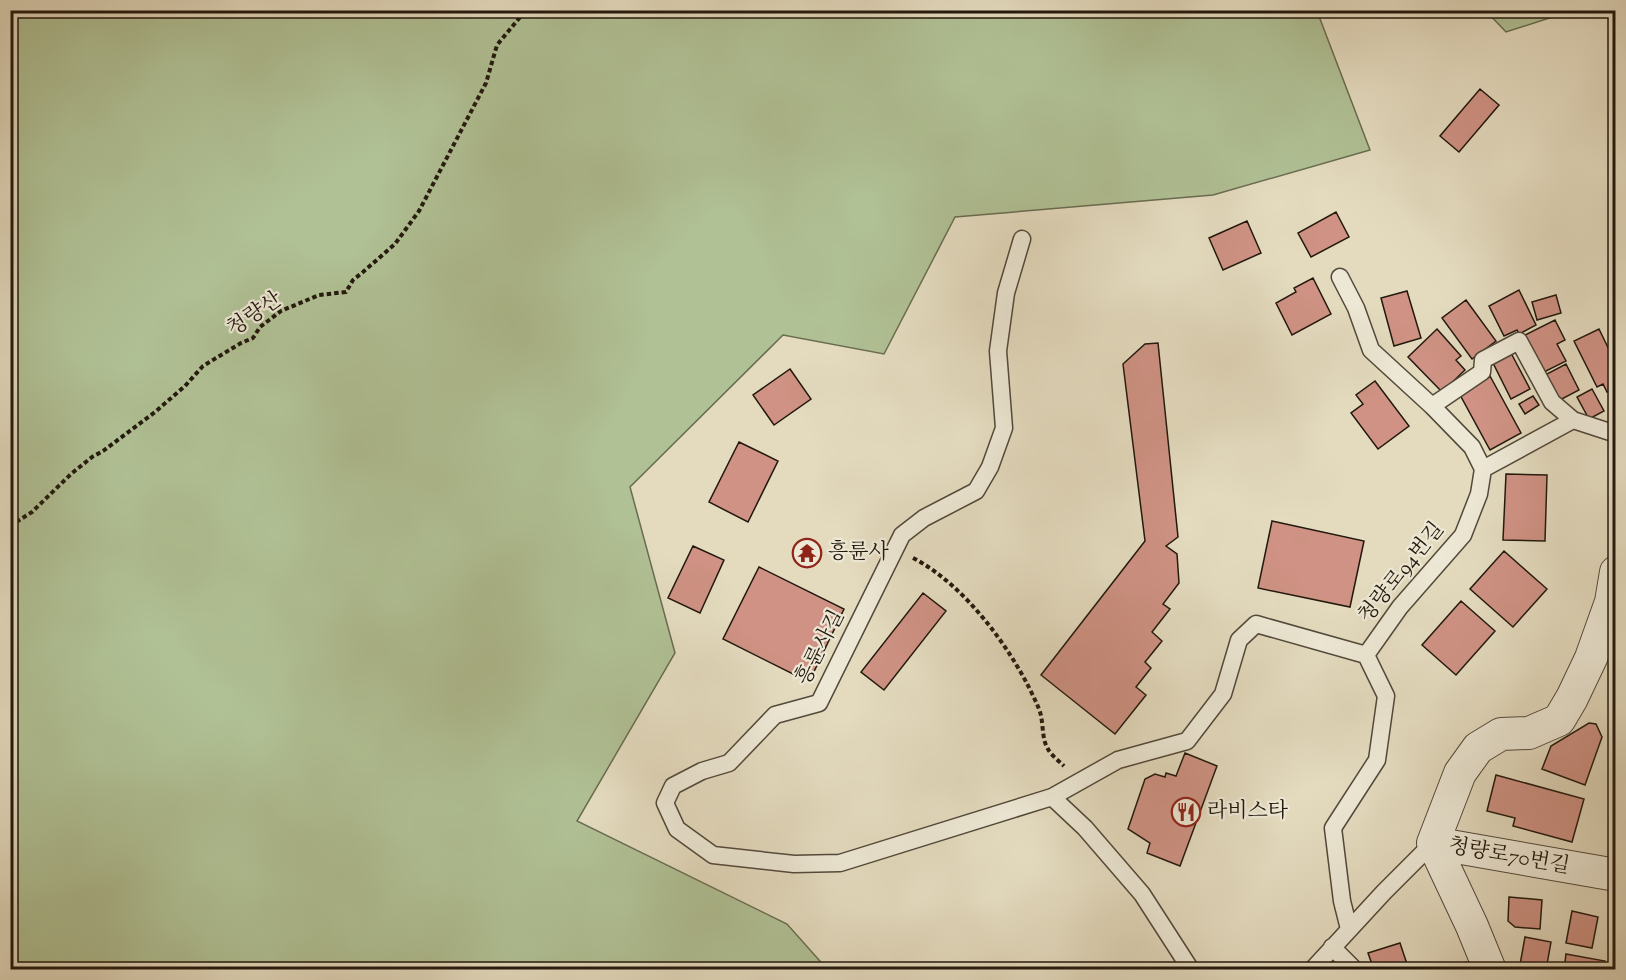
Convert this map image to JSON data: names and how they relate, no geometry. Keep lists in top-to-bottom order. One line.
{"streets":{"street":["청량로70번길"],"lane":["청량로94번길","흥륜사길"],"path":["청량산"]},"crossings":[["청량로94번길","흥륜사길"],["청량로94번길","청량로70번길"]],"places":{"temple":["흥륜사"],"restaurant":["라비스타"]}}
